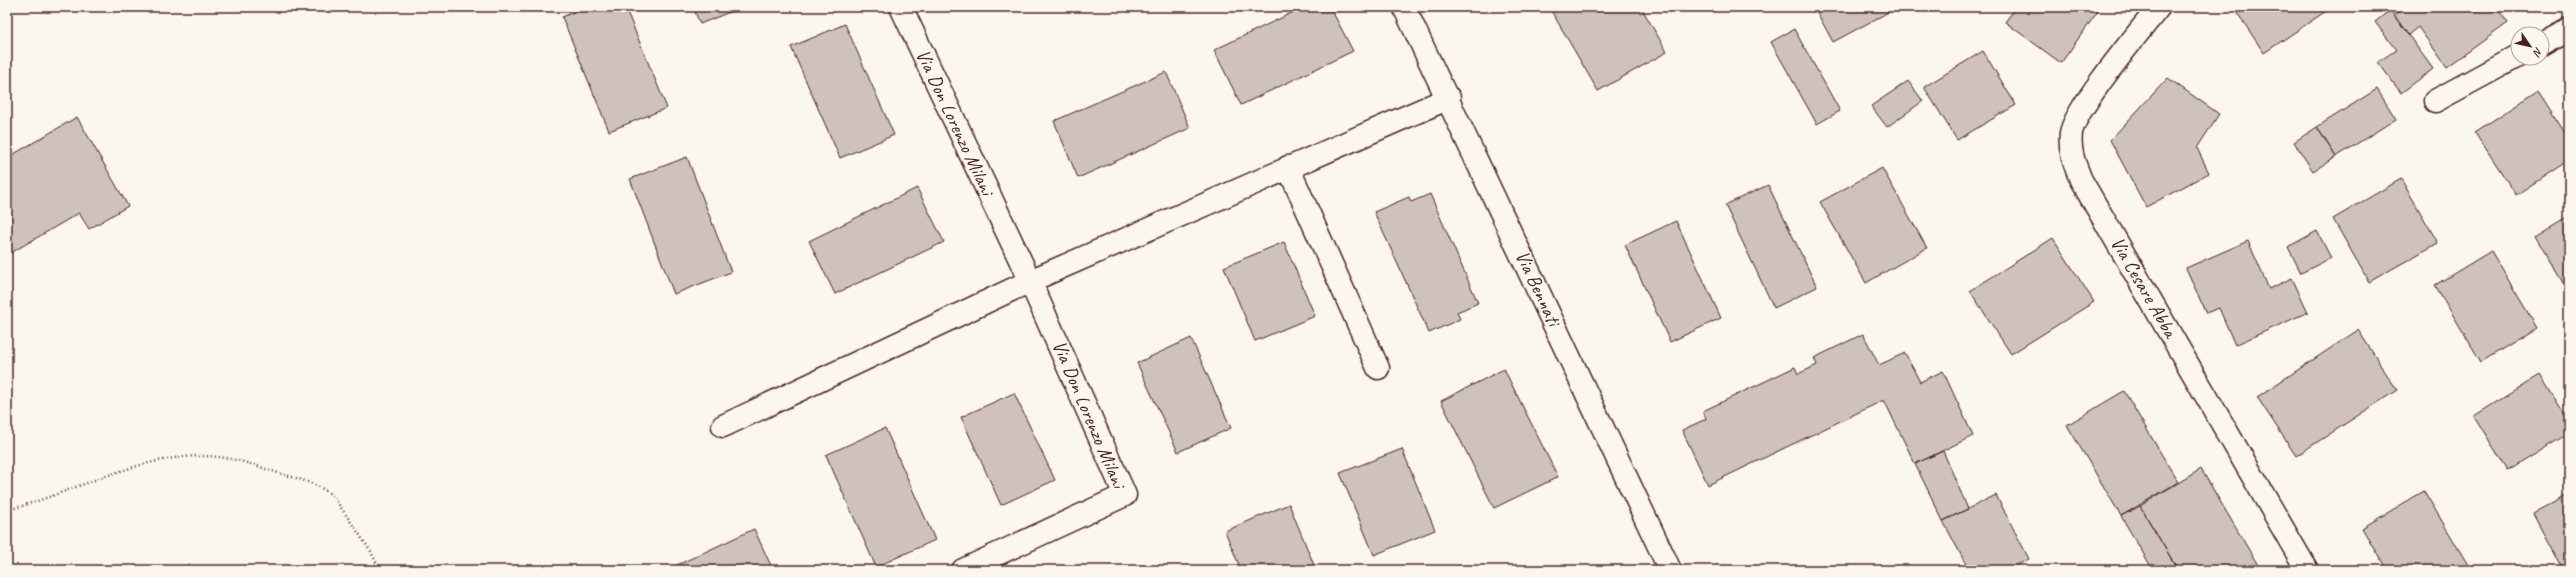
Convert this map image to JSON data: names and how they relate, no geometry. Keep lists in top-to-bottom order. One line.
{"streets":{"street":["Via Don Lorenzo Milani","Via Cesare Abba","Via Bennati"]},"north":"bottom right"}
